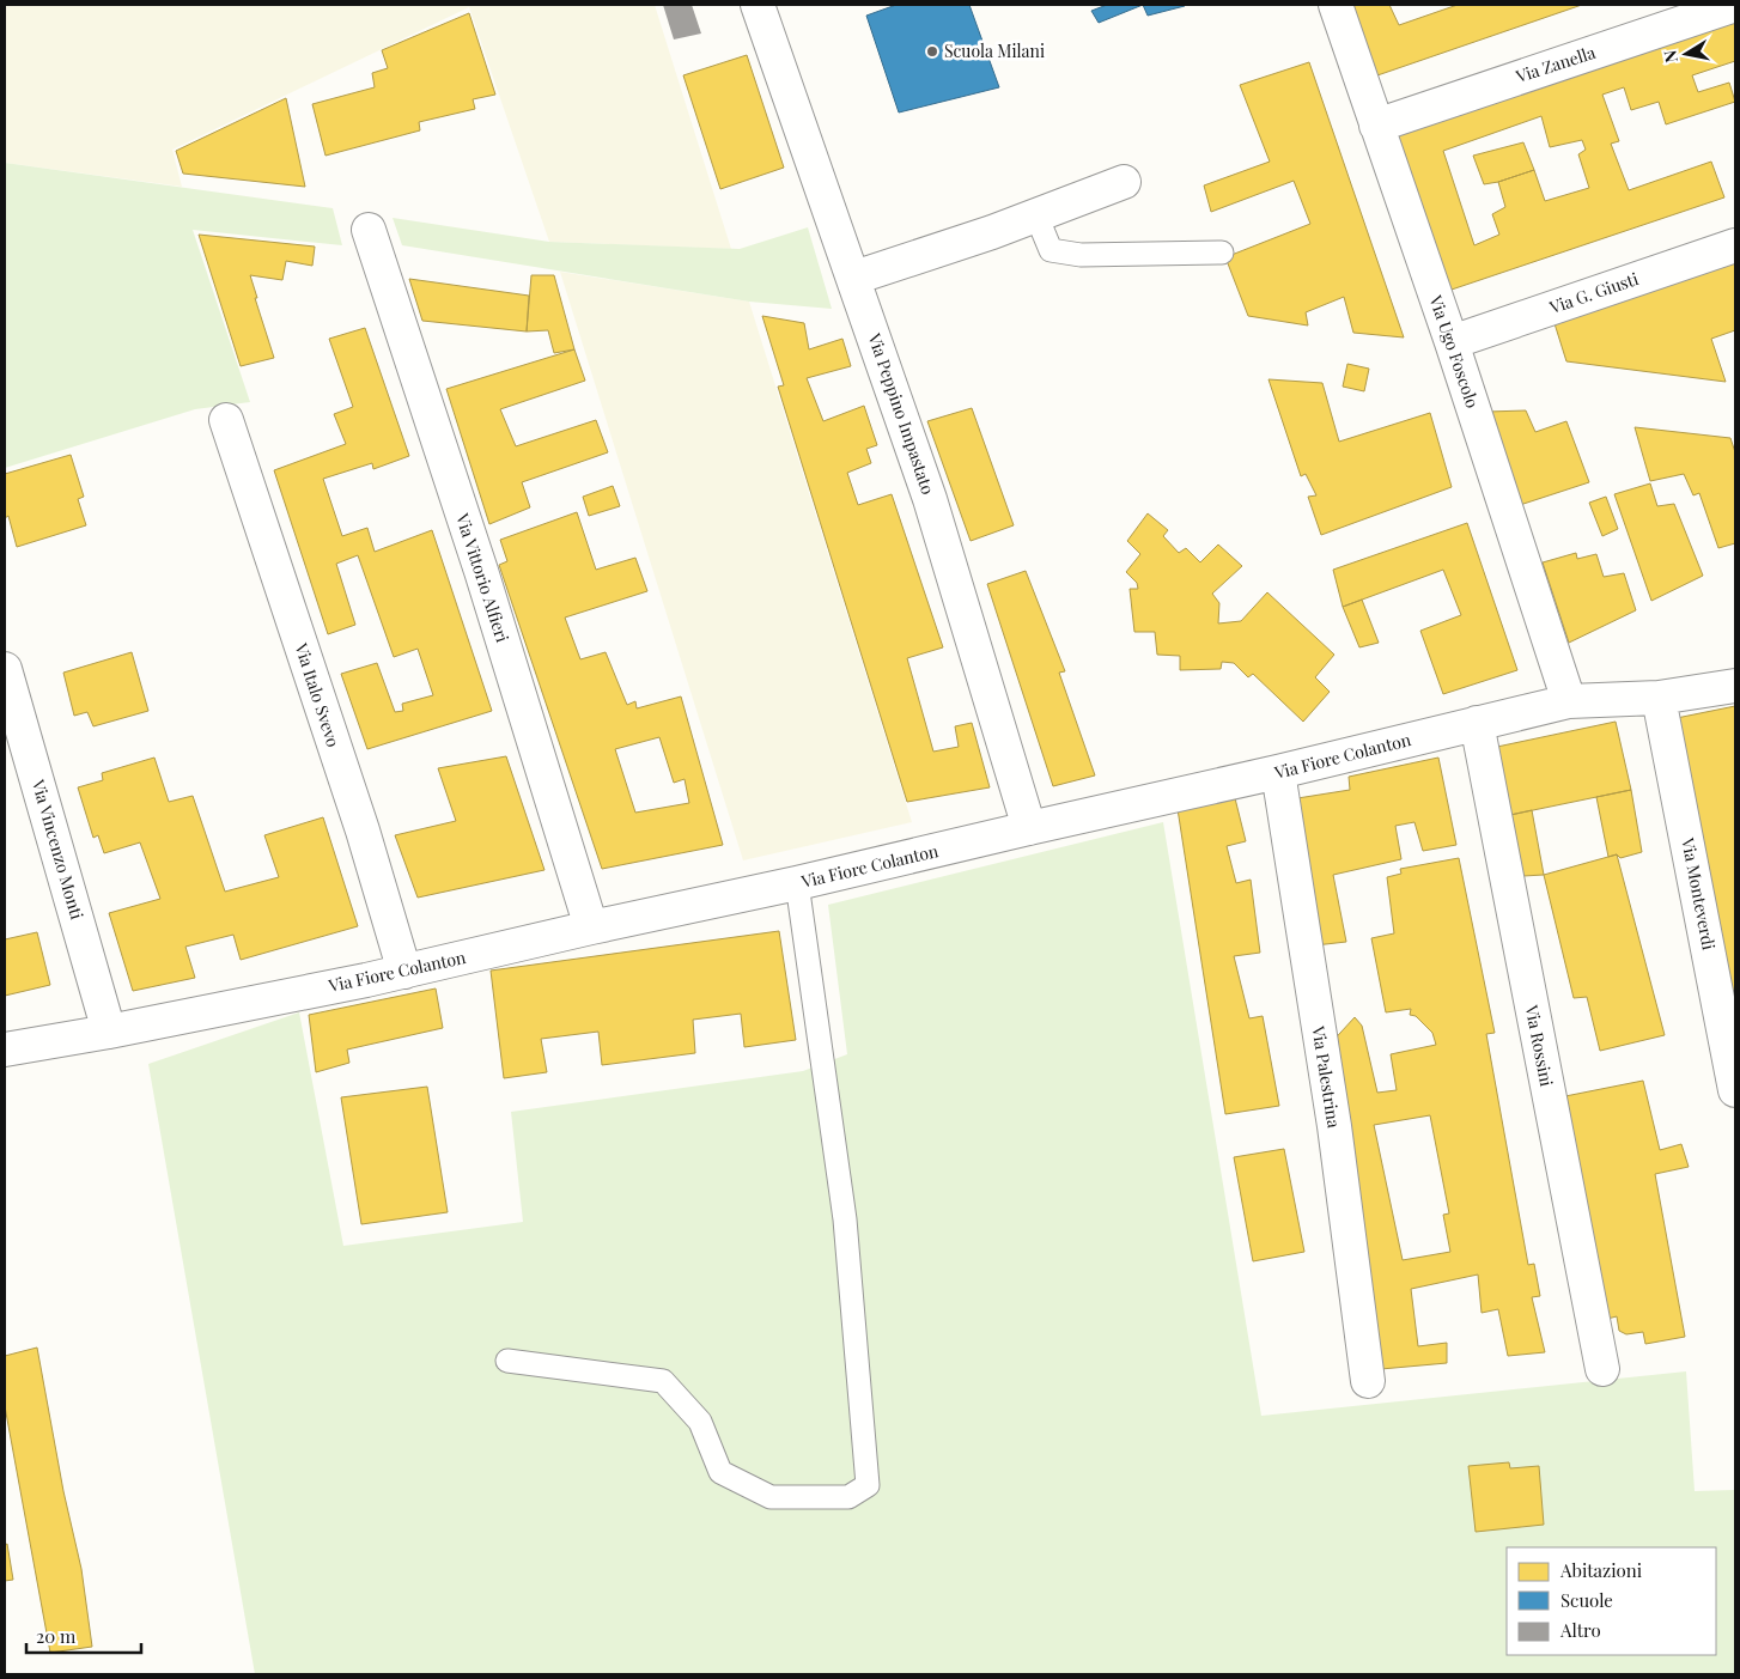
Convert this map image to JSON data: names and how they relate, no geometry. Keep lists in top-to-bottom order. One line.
{"streets":{"street":["Via Zanella","Via G. Giusti","Via Ugo Foscolo","Via Peppino Impastato","Via Vittorio Alfieri","Via Italo Svevo","Via Fiore Colanton","Via Vincenzo Monti","Via Monteverdi","Via Rossini","Via Palestrina"]},"crossings":[["Via Zanella","Via Ugo Foscolo"],["Via G. Giusti","Via Ugo Foscolo"],["Via Ugo Foscolo","Via Fiore Colanton"],["Via Peppino Impastato","Via Fiore Colanton"],["Via Vittorio Alfieri","Via Fiore Colanton"],["Via Italo Svevo","Via Fiore Colanton"],["Via Fiore Colanton","Via Vincenzo Monti"],["Via Fiore Colanton","Via Monteverdi"],["Via Fiore Colanton","Via Rossini"],["Via Fiore Colanton","Via Palestrina"]],"places":["Scuola Milani"],"legend":["Abitazioni","Scuole","Altro"],"scale_bar":"20 m","north":"left"}
